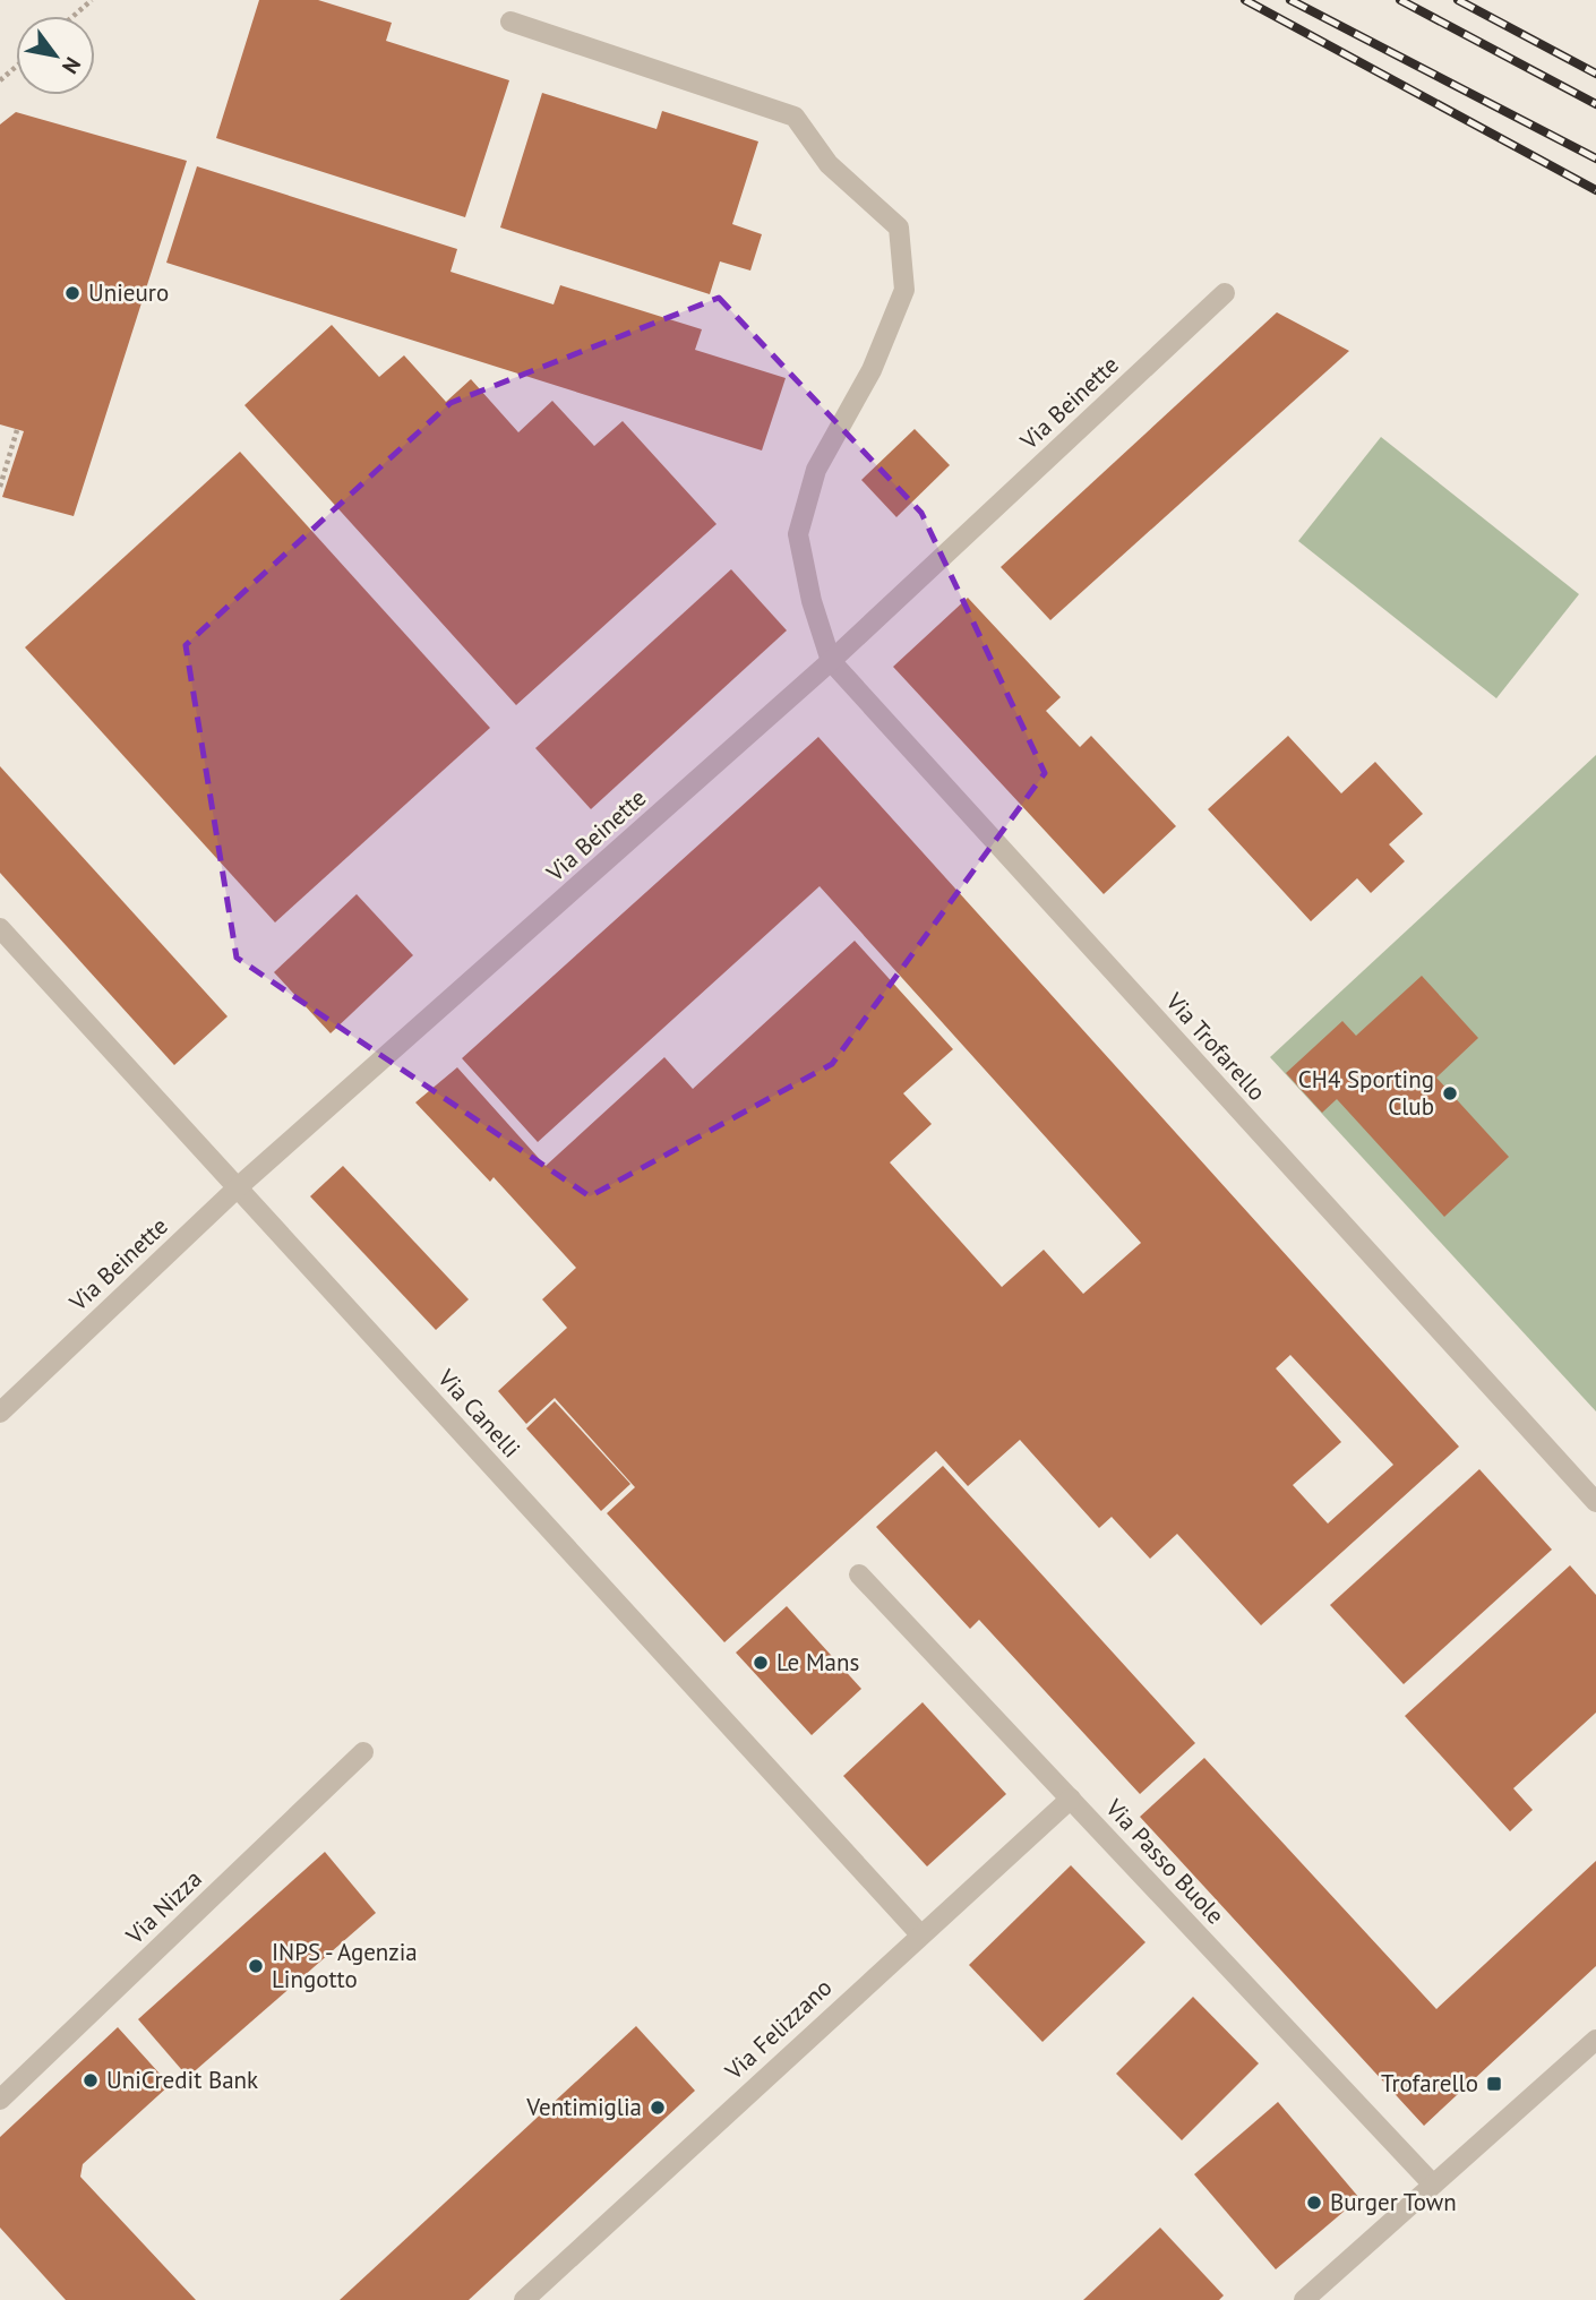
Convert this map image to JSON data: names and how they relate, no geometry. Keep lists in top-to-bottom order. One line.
{"streets":{"street":["Via Beinette","Via Trofarello","Via Canelli","Via Passo Buole","Via Nizza","Via Felizzano"]},"crossings":[["Via Beinette","Via Trofarello"],["Via Beinette","Via Canelli"],["Via Canelli","Via Felizzano"],["Via Passo Buole","Via Felizzano"]],"places":{"other":["Unieuro","CH4 Sporting Club","Le Mans","INPS - Agenzia Lingotto","UniCredit Bank","Ventimiglia","Burger Town"],"transit":["Trofarello"]},"north":"bottom right"}
